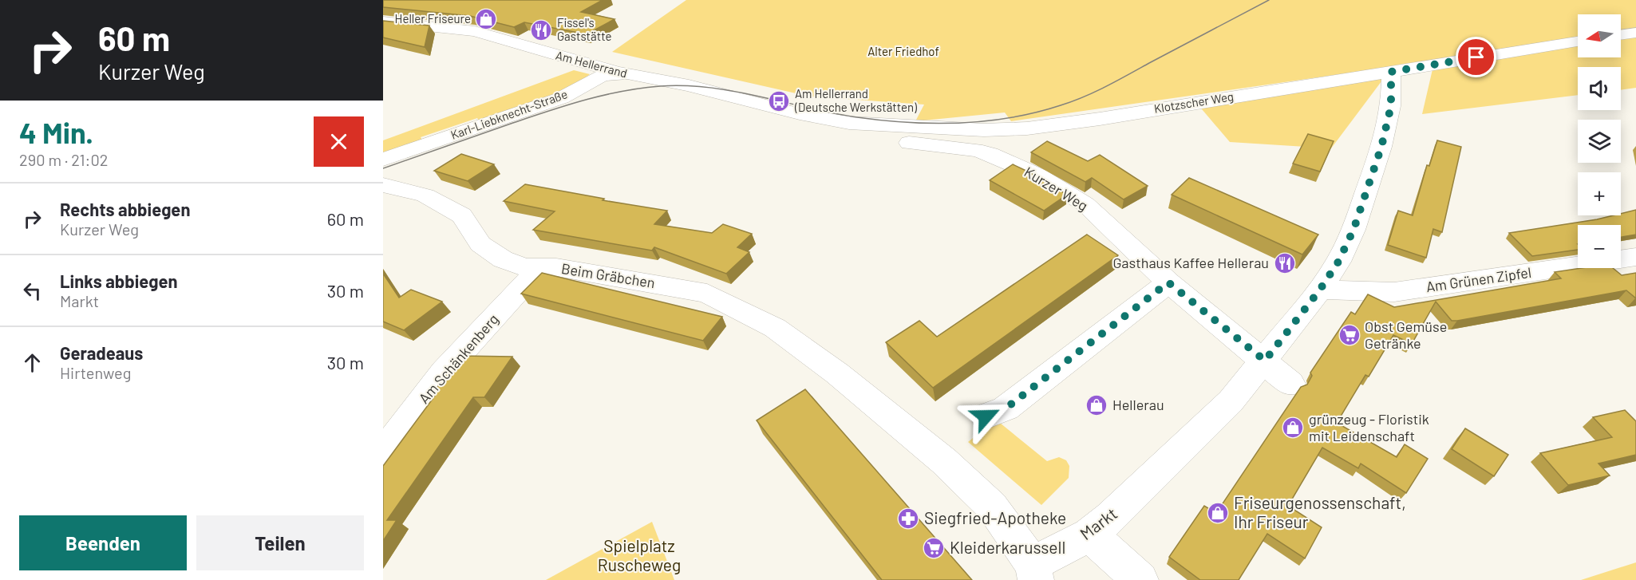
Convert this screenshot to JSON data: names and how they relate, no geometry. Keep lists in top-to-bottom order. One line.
{"streets":{"street":["Am Hellerrand","Klotzscher Weg","Karl-Liebknecht-Straße","Kurzer Weg","Beim Gräbchen","Am Grünen Zipfel","Am Schänkenberg","Markt"]},"crossings":[["Am Hellerrand","Klotzscher Weg"],["Am Hellerrand","Karl-Liebknecht-Straße"],["Am Hellerrand","Kurzer Weg"],["Klotzscher Weg","Kurzer Weg"],["Klotzscher Weg","Markt"],["Kurzer Weg","Markt"],["Beim Gräbchen","Am Schänkenberg"],["Beim Gräbchen","Markt"],["Am Grünen Zipfel","Markt"]],"parks":["Alter Friedhof","Spielplatz Ruscheweg"],"places":{"shop":["Heller Friseure","Hellerau","grünzeug - Floristik mit Leidenschaft","Friseurgenossenschaft, Ihr Friseur"],"restaurant":["Fissel's Gaststätte","Gasthaus Kaffee Hellerau"],"bus stop":["Am Hellerrand (Deutsche Werkstätten)"],"supermarket":["Obst Gemüse Getränke","Kleiderkarussell"],"pharmacy":["Siegfried-Apotheke"]},"north":"left","page":{"turn":["60 m","Kurzer Weg"],"map_buttons":["+","−"],"heading":["4 Min.","290 m · 21:02"],"list":[{"name":"Rechts abbiegen","note":"Kurzer Weg","value":"60 m"},{"name":"Links abbiegen","note":"Markt","value":"30 m"},{"name":"Geradeaus","note":"Hirtenweg","value":"30 m"}],"buttons":["Beenden","Teilen"]}}
